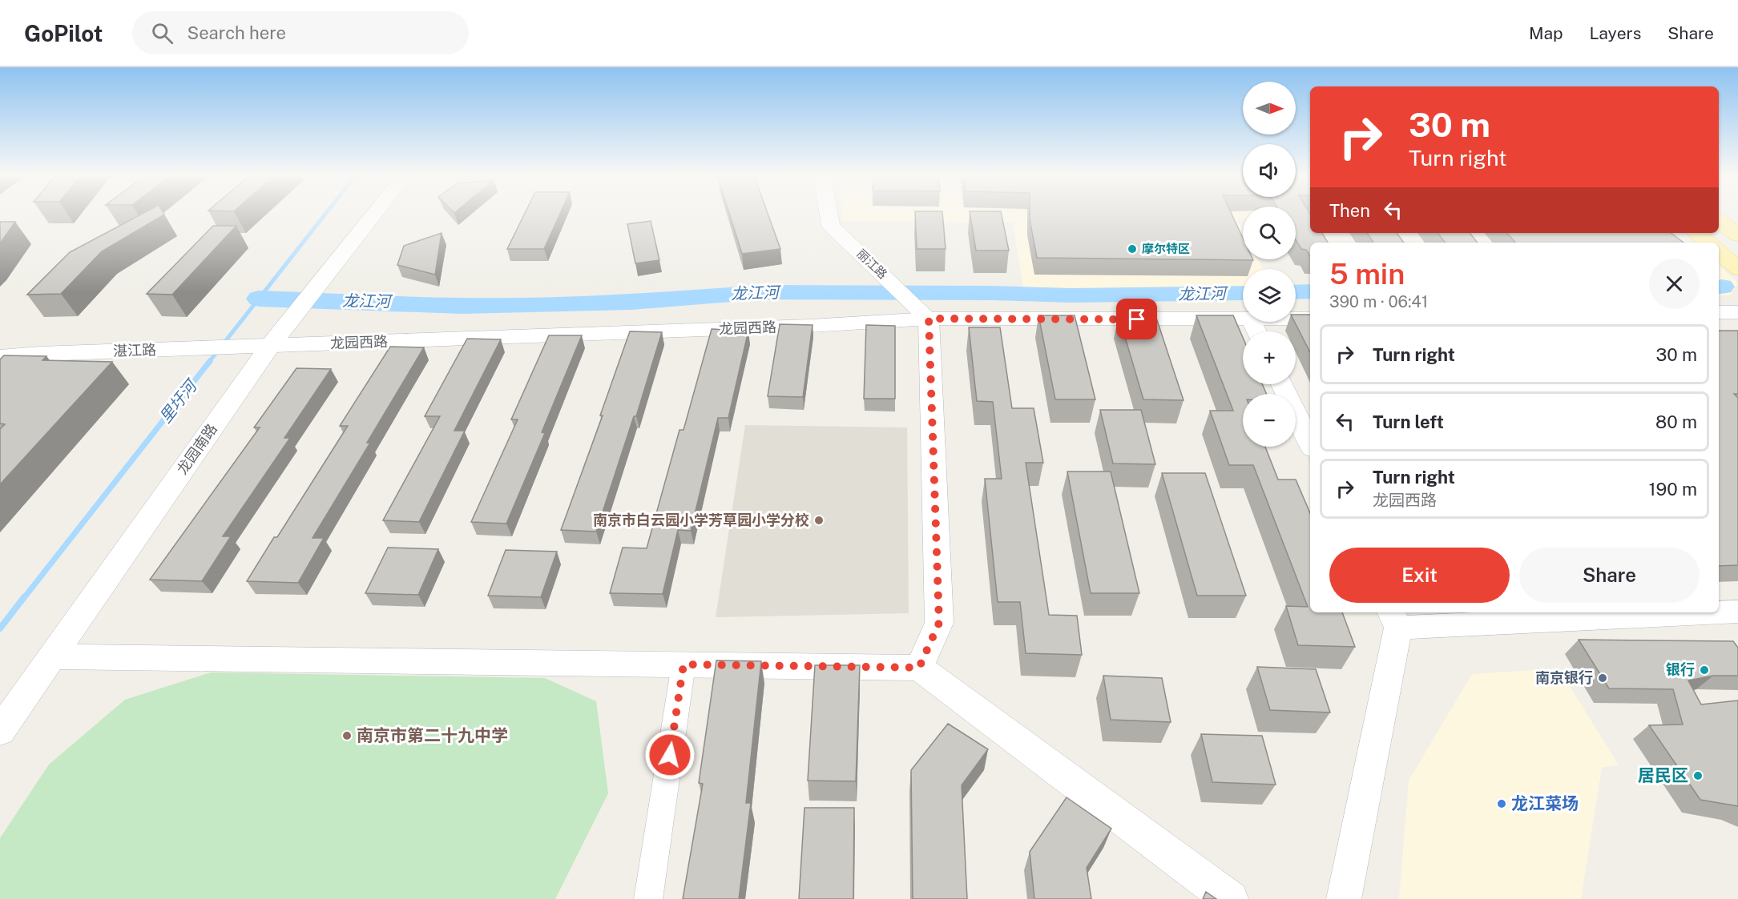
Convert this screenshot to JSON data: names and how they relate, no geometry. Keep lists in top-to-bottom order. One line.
{"streets":{"main road":["龙园西路","湛江路"],"street":["丽江路","龙园南路"]},"crossings":[["丽江路","龙园西路"],["龙园西路","湛江路"],["龙园西路","龙园南路"],["湛江路","龙园南路"]],"water":["龙江河","里圩河"],"places":["摩尔特区","南京市白云园小学芳草园小学分校","银行","南京银行","南京市第二十九中学","居民区","龙江菜场"],"north":"right","page":{"header":"GoPilot","search":"Search here","nav":["Map","Layers","Share"],"map_buttons":["+","−"],"turn":["30 m","Turn right"],"then":"Then","heading":["5 min","390 m · 06:41"],"list":[{"name":"Turn right","value":"30 m"},{"name":"Turn left","value":"80 m"},{"name":"Turn right","note":"龙园西路","value":"190 m"}],"buttons":["Exit","Share"]}}
